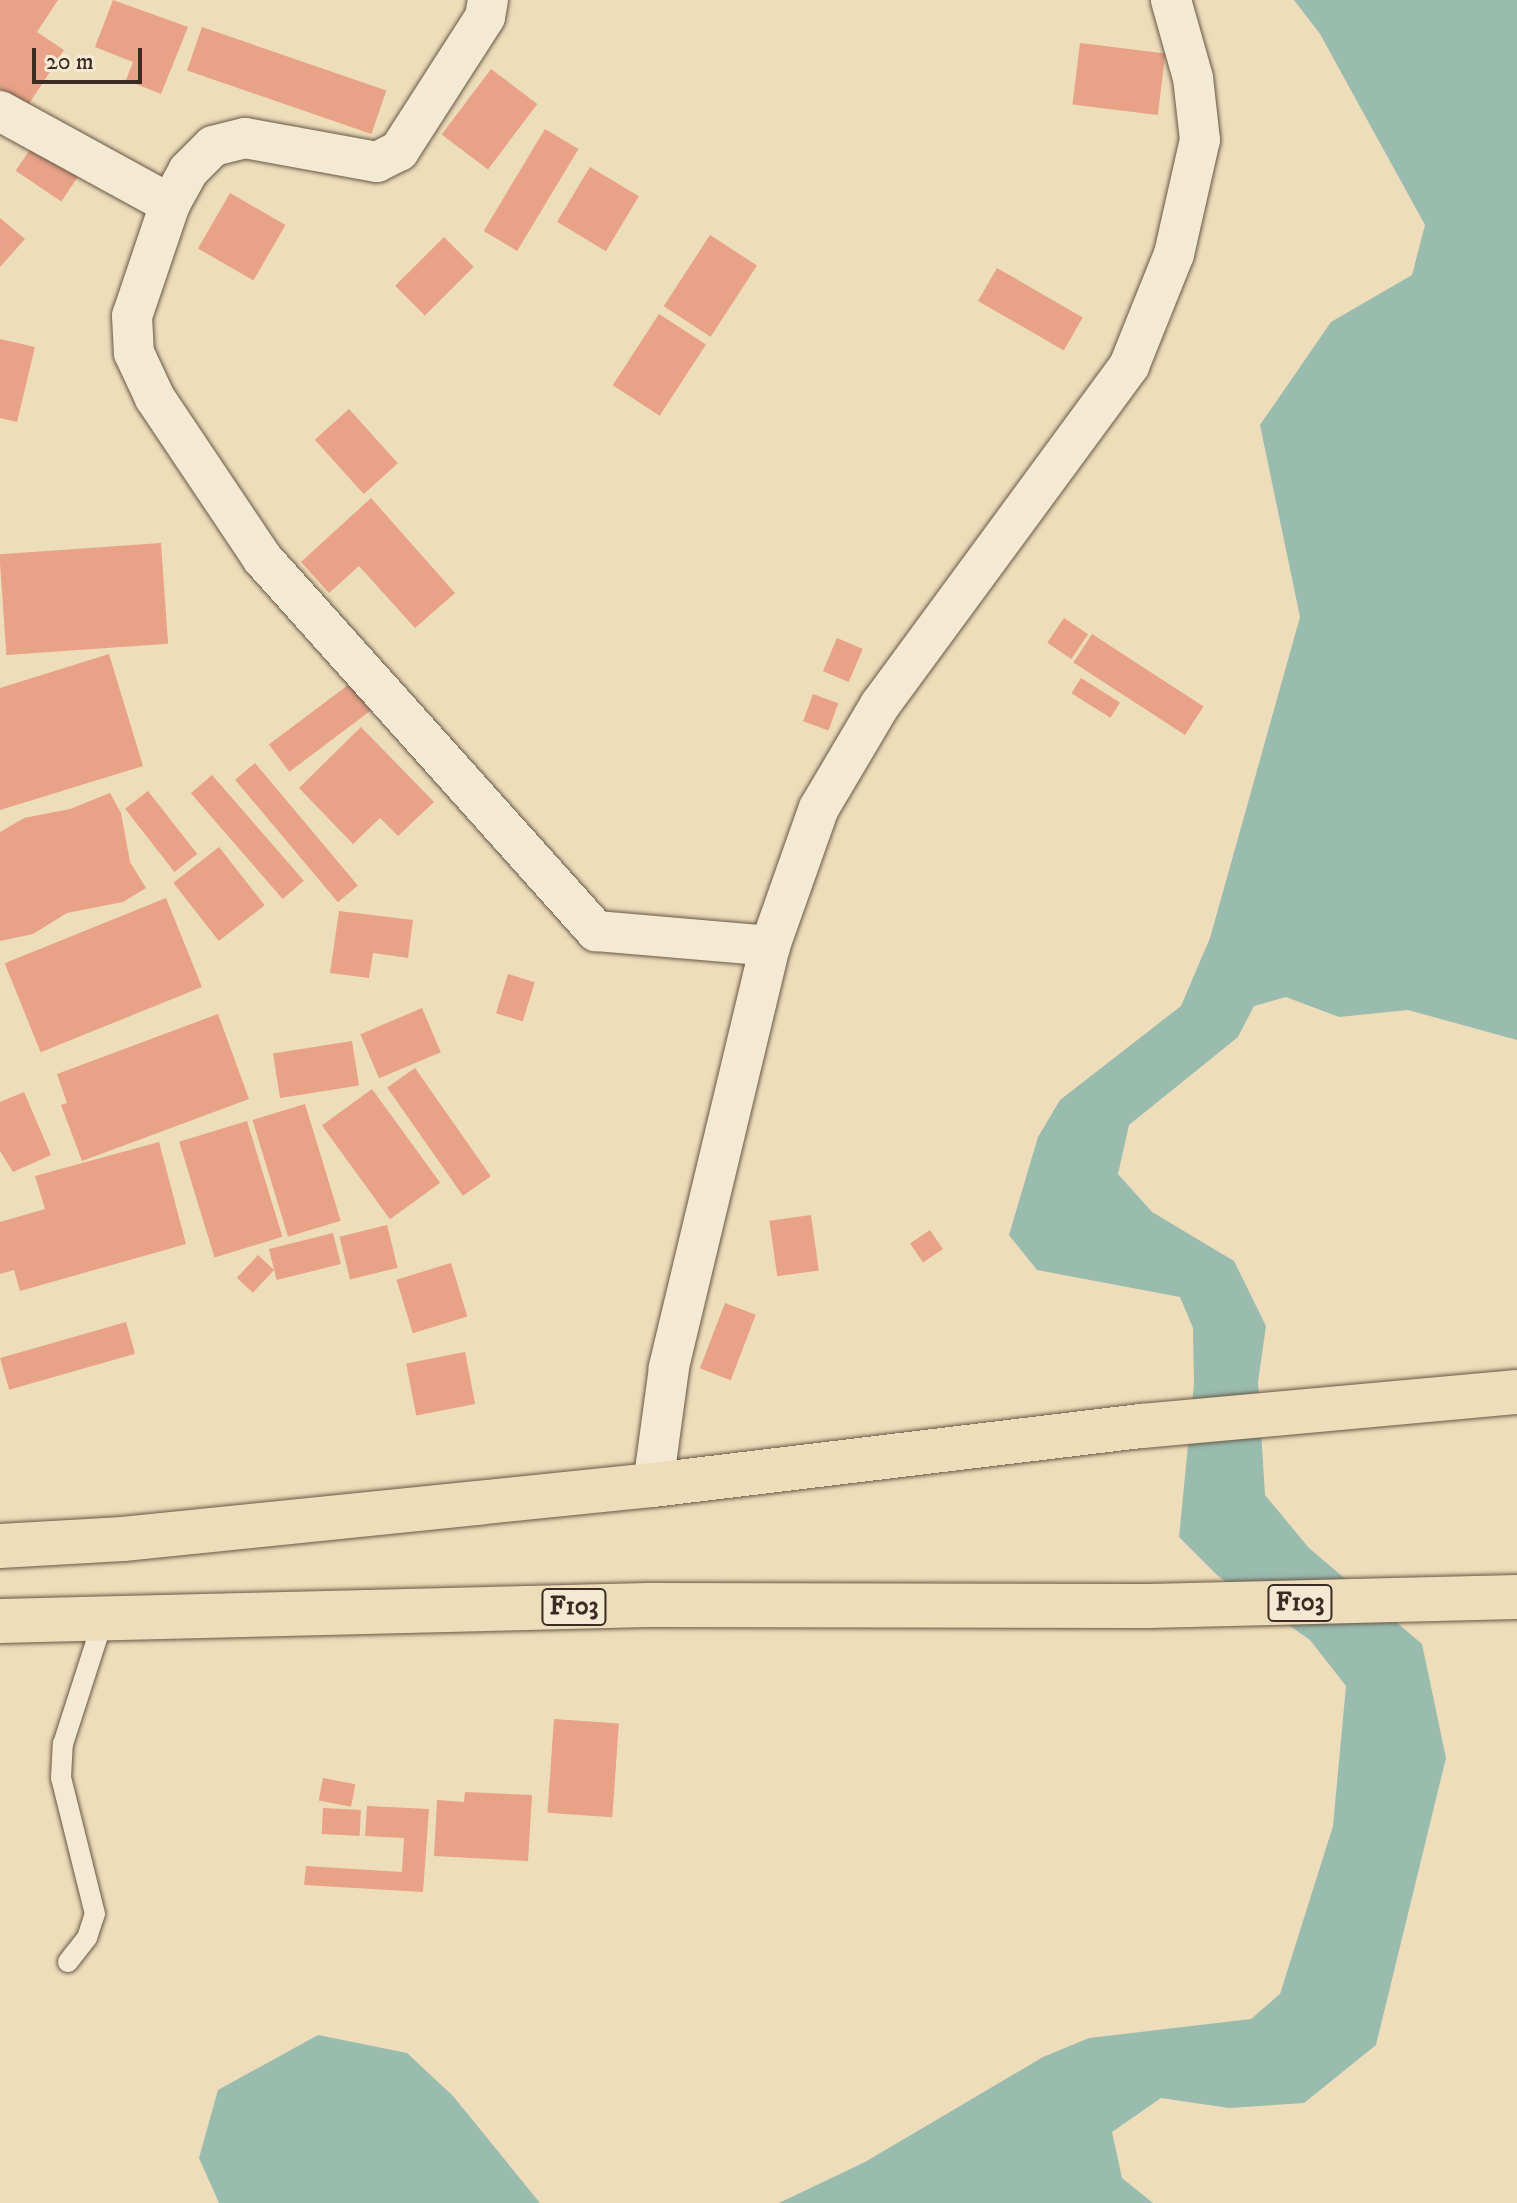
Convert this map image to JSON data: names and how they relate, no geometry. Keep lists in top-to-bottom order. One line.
{"streets":{"main road":["F103"]},"scale_bar":"20 m"}
